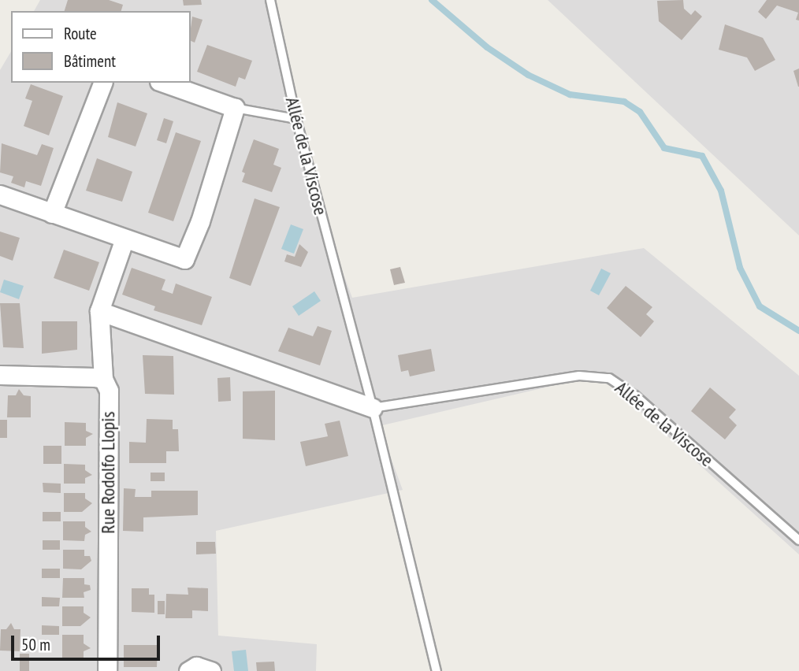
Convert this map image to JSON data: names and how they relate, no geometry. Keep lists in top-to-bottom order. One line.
{"streets":{"street":["Rue Rodolfo Llopis"],"lane":["Allée de la Viscose"]},"legend":["Route","Bâtiment"],"scale_bar":"50 m"}
